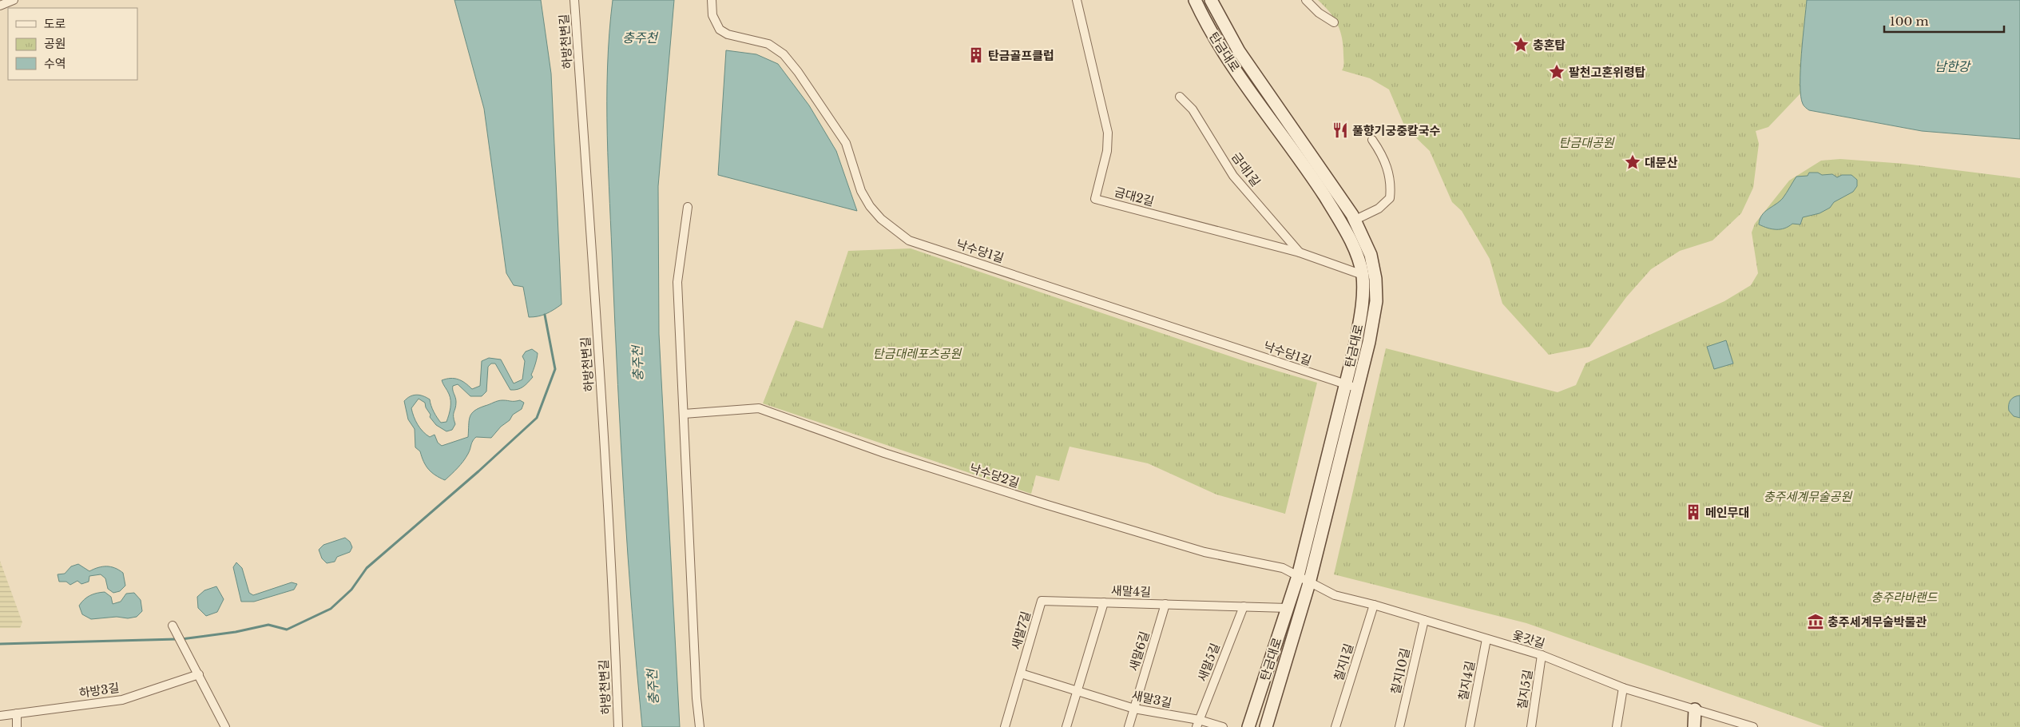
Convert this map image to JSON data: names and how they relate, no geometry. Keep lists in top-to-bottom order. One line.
{"streets":{"main road":["탄금대로"],"street":["하방천변길","금대1길","금대2길","낙수당1길","낙수당2길","새말4길","새말7길","옻갓길","새말6길","새말5길","칠지1길","칠지10길","칠지4길","칠지5길","하방3길","새말3길"]},"crossings":[["탄금대로","금대2길"],["탄금대로","낙수당1길"],["탄금대로","낙수당2길"],["탄금대로","새말4길"],["탄금대로","옻갓길"],["금대1길","금대2길"],["낙수당2길","옻갓길"],["새말4길","새말7길"],["새말4길","새말6길"],["새말4길","새말5길"],["새말4길","새말3길"],["새말7길","새말3길"],["옻갓길","칠지1길"],["옻갓길","칠지10길"],["옻갓길","칠지4길"],["옻갓길","칠지5길"],["새말6길","새말3길"],["새말5길","새말3길"]],"water":["충주천","남한강"],"parks":["탄금대공원","탄금대레포츠공원","충주세계무술공원","충주라바랜드"],"places":{"place":["충혼탑","팔천고혼위령탑","대문산"],"building":["탄금골프클럽","메인무대"],"restaurant":["풀향기궁중칼국수"],"museum":["충주세계무술박물관"]},"legend":["도로","공원","수역"],"scale_bar":"100 m"}
